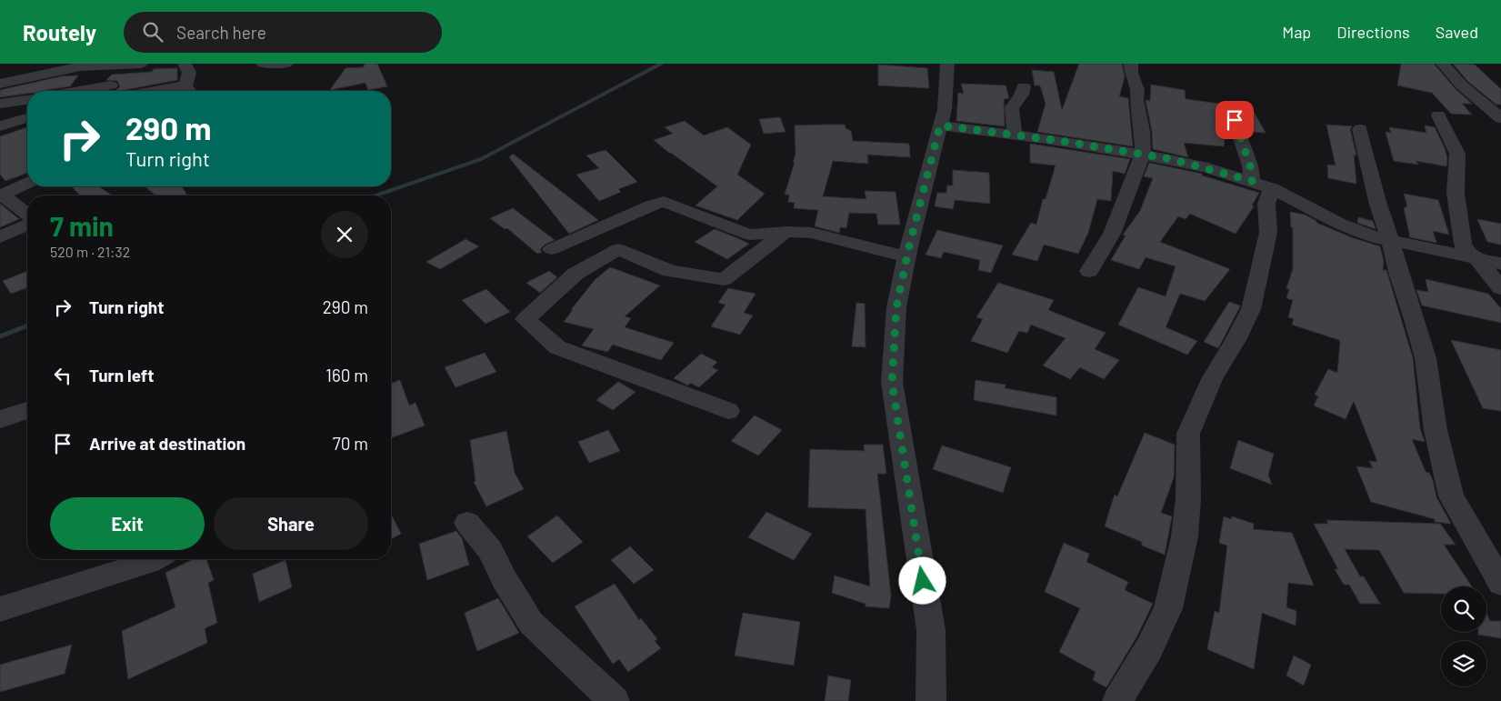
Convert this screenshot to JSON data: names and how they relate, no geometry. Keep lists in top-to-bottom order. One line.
{"page":{"header":"Routely","search":"Search here","nav":["Map","Directions","Saved"],"turn":["290 m","Turn right"],"heading":["7 min","520 m · 21:32"],"list":[{"name":"Turn right","value":"290 m"},{"name":"Turn left","value":"160 m"},{"name":"Arrive at destination","value":"70 m"}],"buttons":["Exit","Share"]}}
